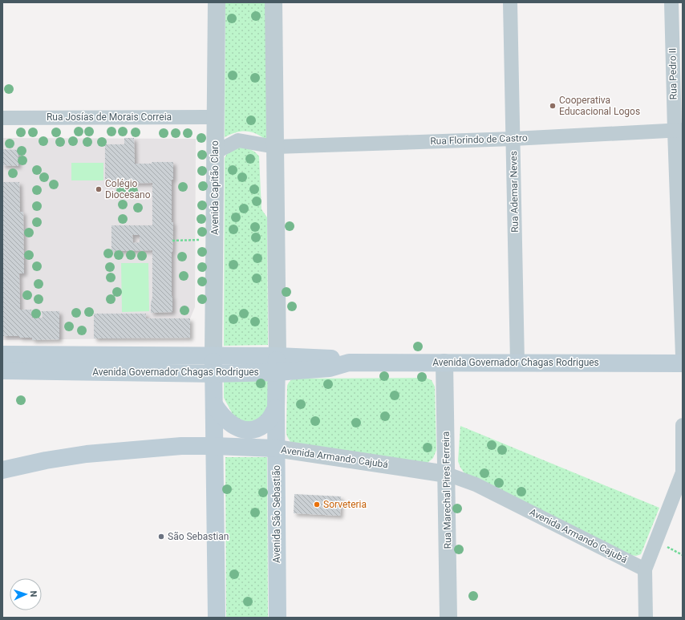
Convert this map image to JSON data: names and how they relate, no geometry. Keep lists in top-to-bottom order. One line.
{"streets":{"main road":["Avenida Capitão Claro","Avenida Governador Chagas Rodrigues","Avenida Armando Cajubá","Avenida São Sebastião"],"street":["Rua Pedro II","Rua Josías de Morais Correia","Rua Florindo de Castro","Rua Ademar Neves","Rua Marechal Pires Ferreira"]},"crossings":[["Rua Pedro II","Rua Florindo de Castro"],["Rua Josías de Morais Correia","Avenida Capitão Claro"],["Rua Florindo de Castro","Avenida Capitão Claro"],["Rua Florindo de Castro","Rua Ademar Neves"],["Avenida Capitão Claro","Avenida Governador Chagas Rodrigues"],["Rua Ademar Neves","Avenida Governador Chagas Rodrigues"],["Avenida Governador Chagas Rodrigues","Rua Marechal Pires Ferreira"],["Avenida Governador Chagas Rodrigues","Avenida São Sebastião"],["Avenida Armando Cajubá","Rua Marechal Pires Ferreira"],["Avenida Armando Cajubá","Avenida São Sebastião"]],"places":["Cooperativa Educacional Logos","Colégio Diocesano","Sorveteria","São Sebastian"],"north":"right"}
